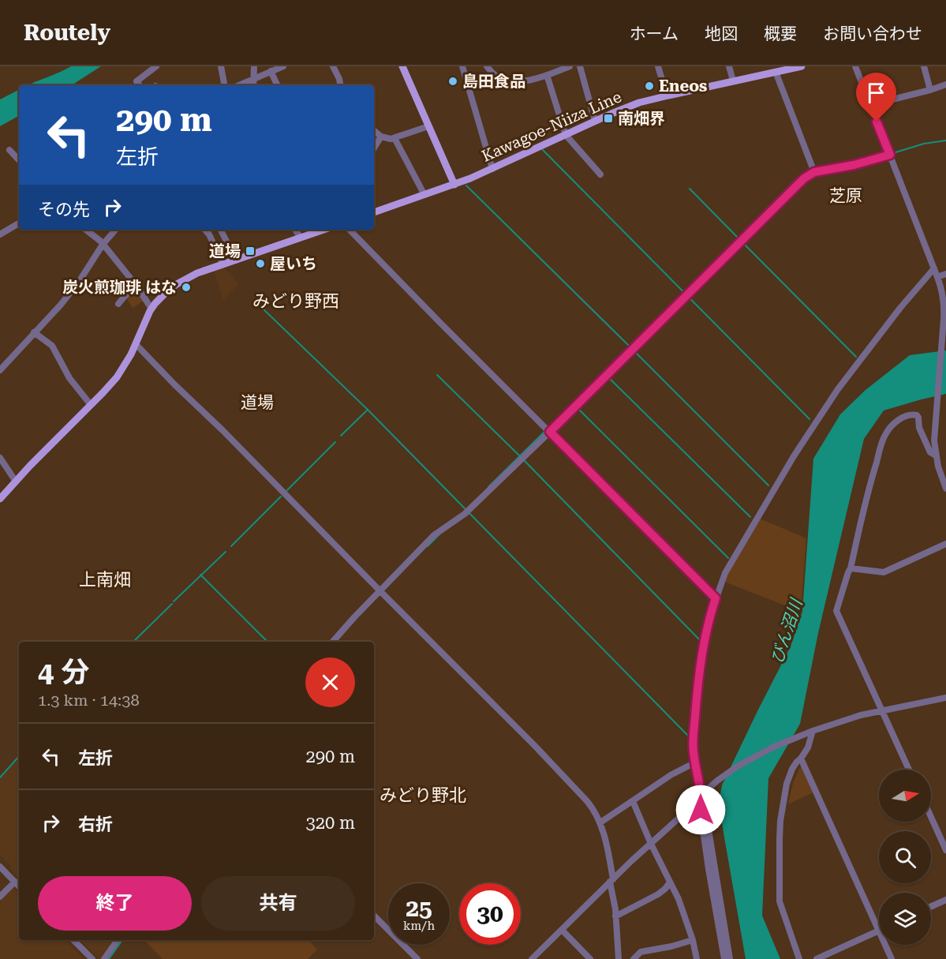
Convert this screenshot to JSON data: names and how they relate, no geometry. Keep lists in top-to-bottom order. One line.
{"streets":{"main road":["Kawagoe-Niiza Line"]},"districts":["芝原","みどり野西","道場","上南畑","みどり野北"],"water":["びん沼川"],"places":{"other":["島田食品","Eneos","屋いち","炭火煎珈琲 はな"],"transit":["南畑界","道場"]},"north":"right","page":{"header":"Routely","nav":["ホーム","地図","概要","お問い合わせ"],"turn":["290 m","左折"],"then":"その先","heading":["4 分","1.3 km · 14:38"],"list":[{"name":"左折","value":"290 m"},{"name":"右折","value":"320 m"}],"buttons":["終了","共有"],"speed":"25 km/h","limit":"30"}}
